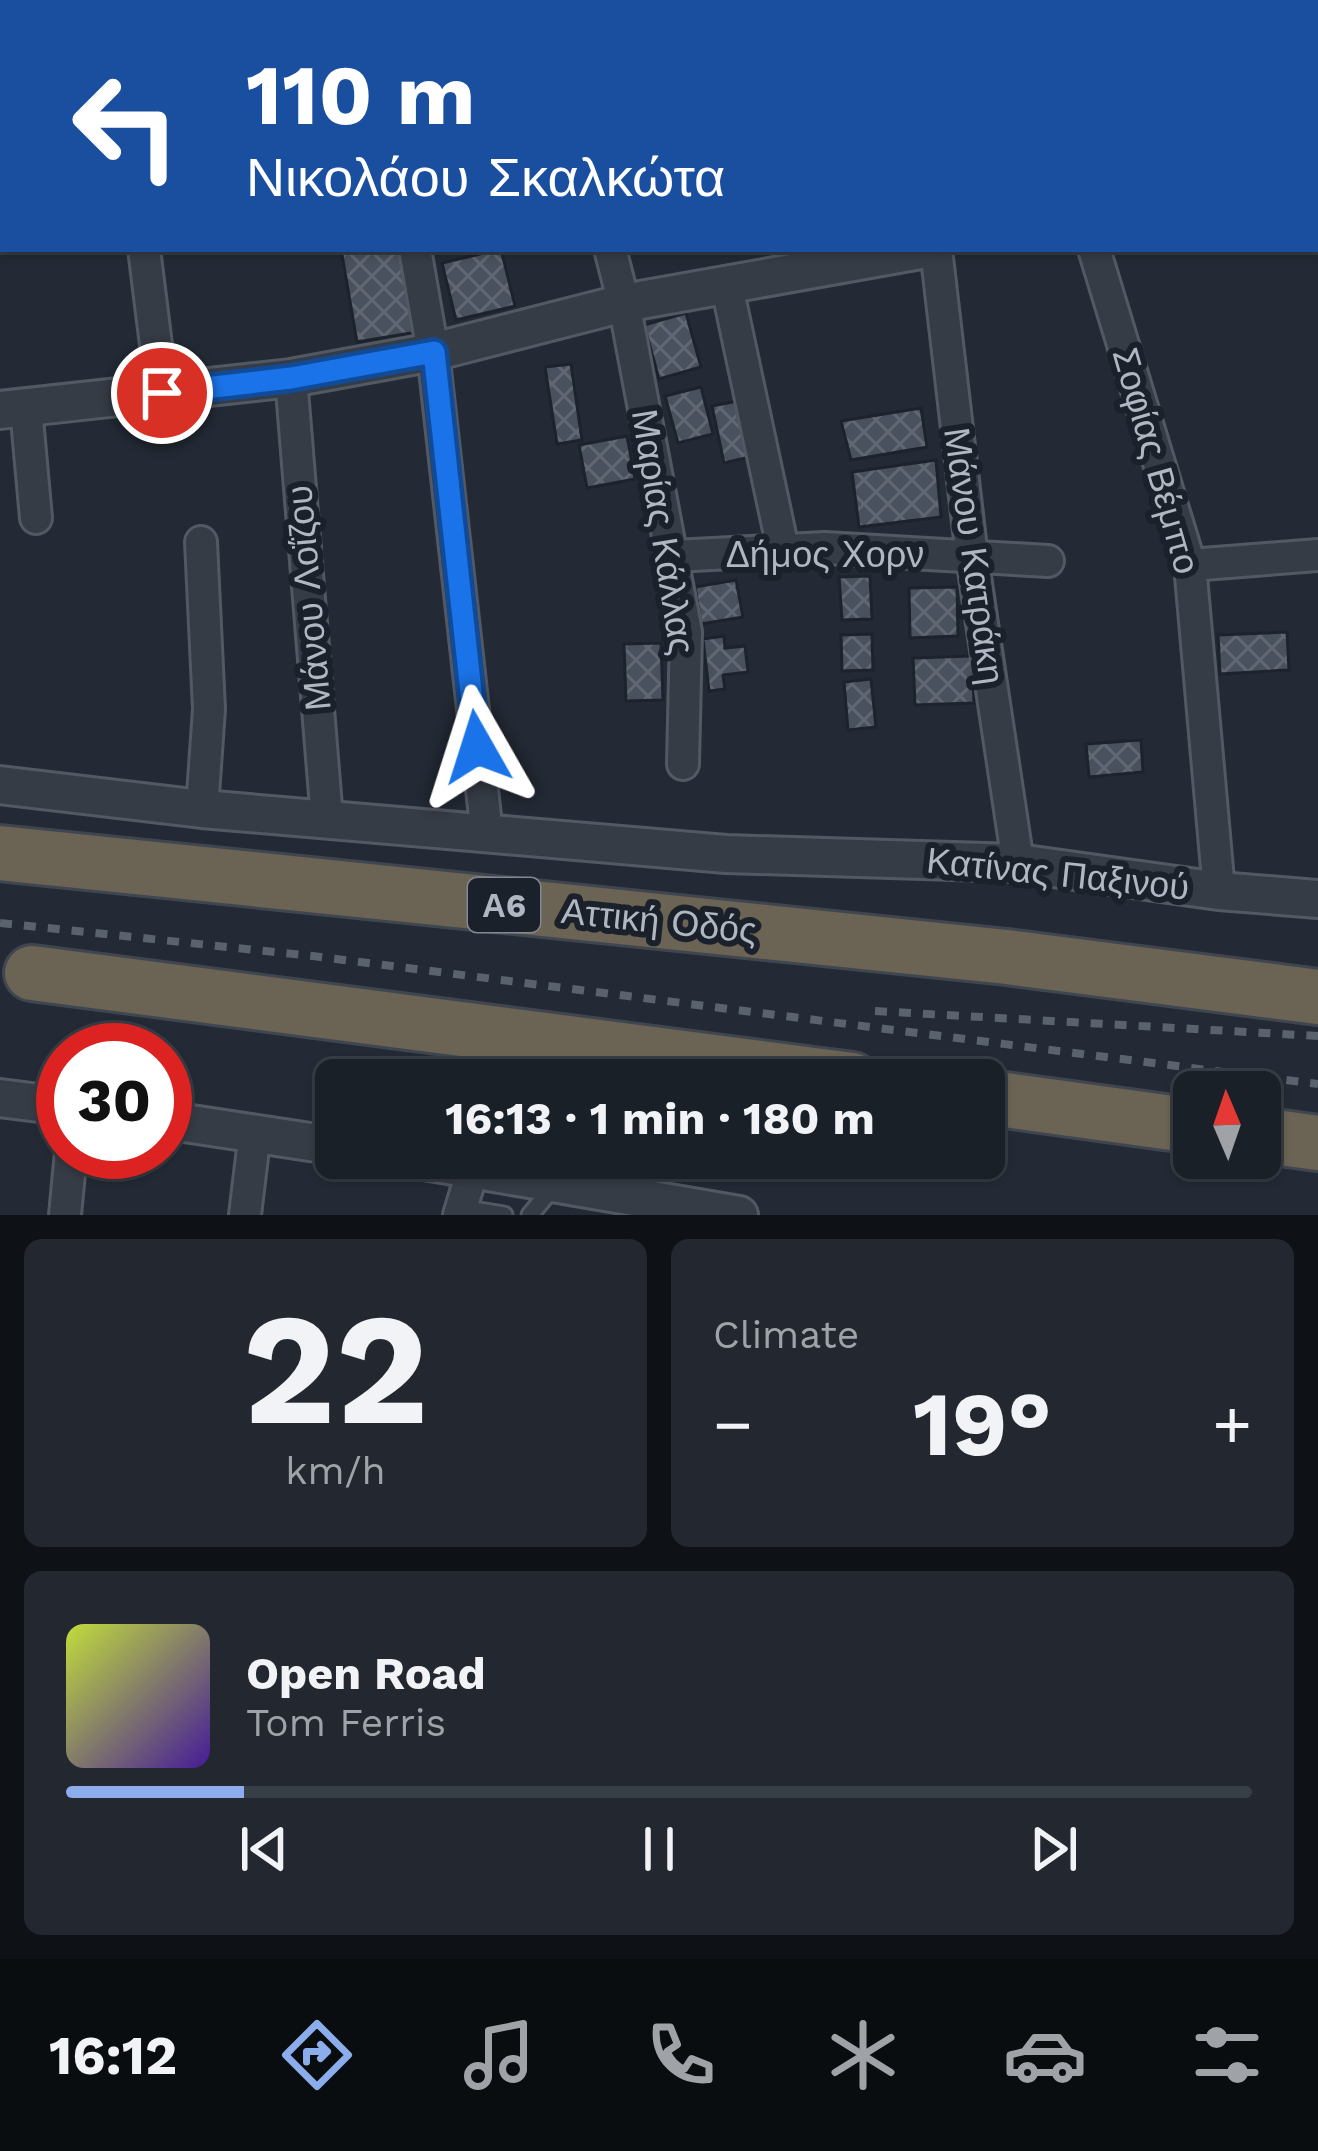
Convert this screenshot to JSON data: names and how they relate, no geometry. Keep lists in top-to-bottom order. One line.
{"streets":{"highway":["Α6","Αττική Οδός"],"street":["Σοφίας Βέμπο","Μαρίας Κάλλας","Δήμος Χορν","Μάνου Κατράκη","Μάνου Λοΐζου","Κατίνας Παξινού"]},"crossings":[["Σοφίας Βέμπο","Κατίνας Παξινού"],["Μαρίας Κάλλας","Δήμος Χορν"],["Δήμος Χορν","Μάνου Κατράκη"],["Μάνου Κατράκη","Κατίνας Παξινού"],["Μάνου Λοΐζου","Κατίνας Παξινού"]],"north":"top","page":{"turn":["110 m","Νικολάου Σκαλκώτα"],"limit":"30","trip":"16:13 · 1 min · 180 m","tile":[["22","km/h"],"Climate"],"heat":["−","19°","+"],"song":["Open Road","Tom Ferris"],"tabs":"16:12"}}
